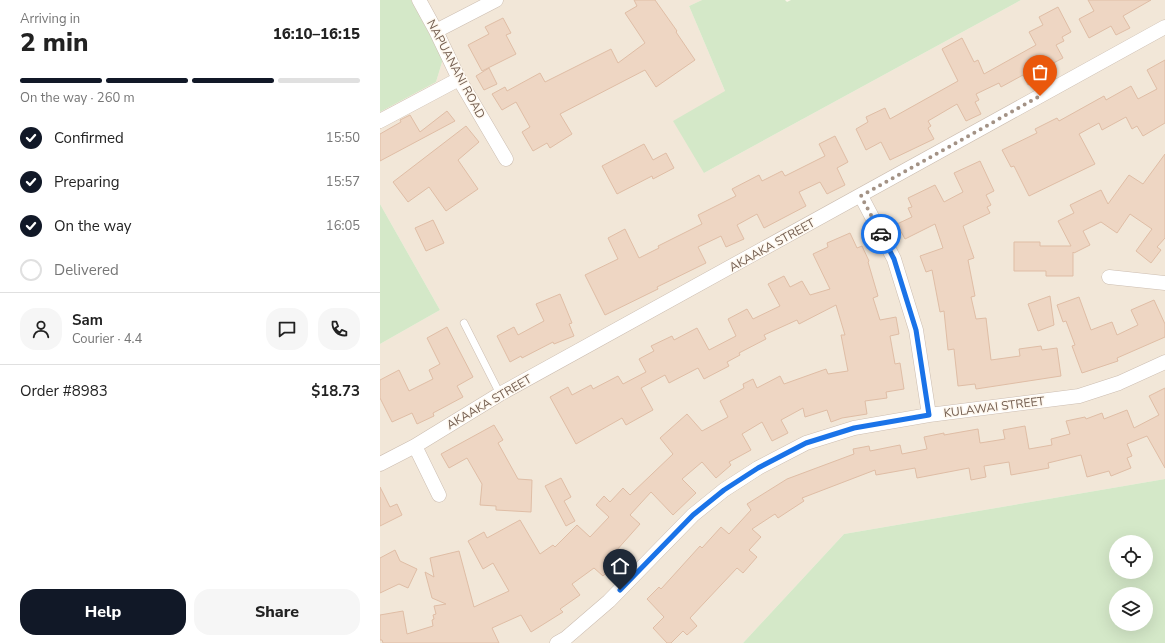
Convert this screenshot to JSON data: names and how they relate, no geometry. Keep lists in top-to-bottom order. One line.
{"streets":{"street":["NAPUANANI ROAD","AKAAKA STREET","KULAWAI STREET"]},"page":{"heading":["2 min","Arriving in","16:10–16:15"],"panel":["Sam","Courier · 4.4","Order #8983","$18.73"],"bar":"On the way · 260 m","list":[["Confirmed","15:50"],["Preparing","15:57"],["On the way","16:05"],"Delivered"],"buttons":["Help","Share"]}}
